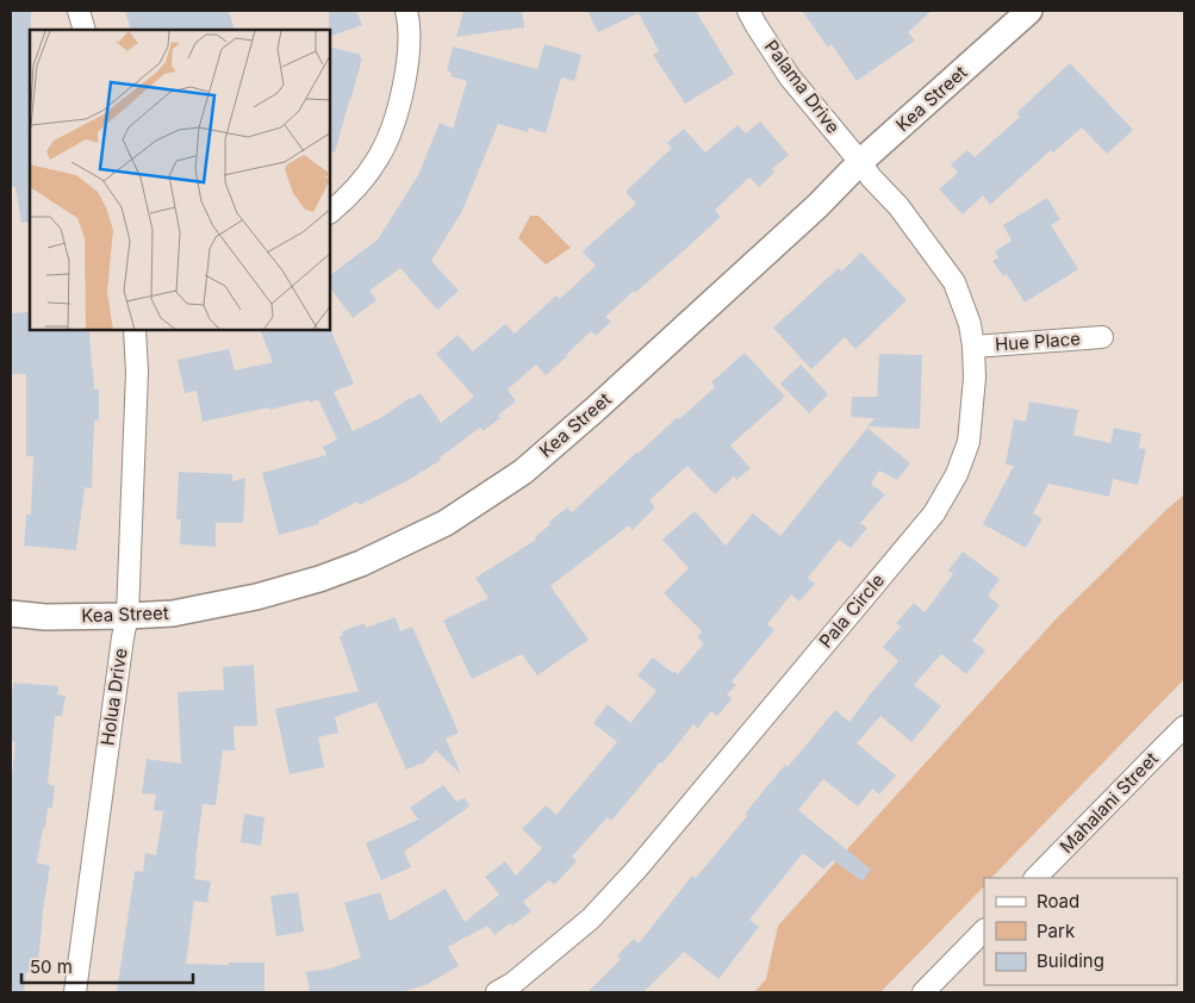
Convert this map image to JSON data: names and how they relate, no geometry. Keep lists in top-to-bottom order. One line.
{"streets":{"street":["Palama Drive","Kea Street","Hue Place","Pala Circle","Holua Drive","Mahalani Street"]},"crossings":[["Palama Drive","Kea Street"],["Palama Drive","Pala Circle"],["Kea Street","Pala Circle"],["Kea Street","Holua Drive"],["Hue Place","Pala Circle"]],"legend":["Road","Park","Building"],"scale_bar":"50 m"}
